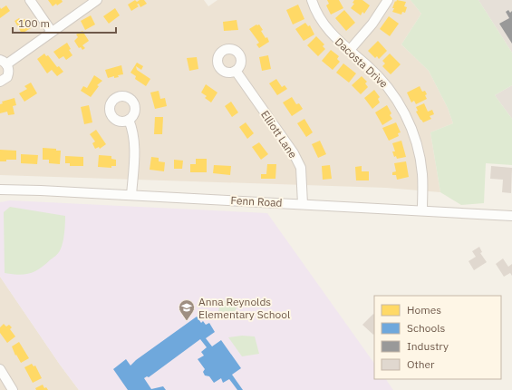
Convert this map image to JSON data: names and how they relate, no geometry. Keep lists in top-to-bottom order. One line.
{"streets":{"street":["Dacosta Drive","Elliott Lane","Fenn Road"]},"crossings":[["Dacosta Drive","Fenn Road"],["Elliott Lane","Fenn Road"]],"places":{"school or university":["Anna Reynolds Elementary School"]},"legend":["Homes","Schools","Industry","Other"],"scale_bar":"100 m"}
